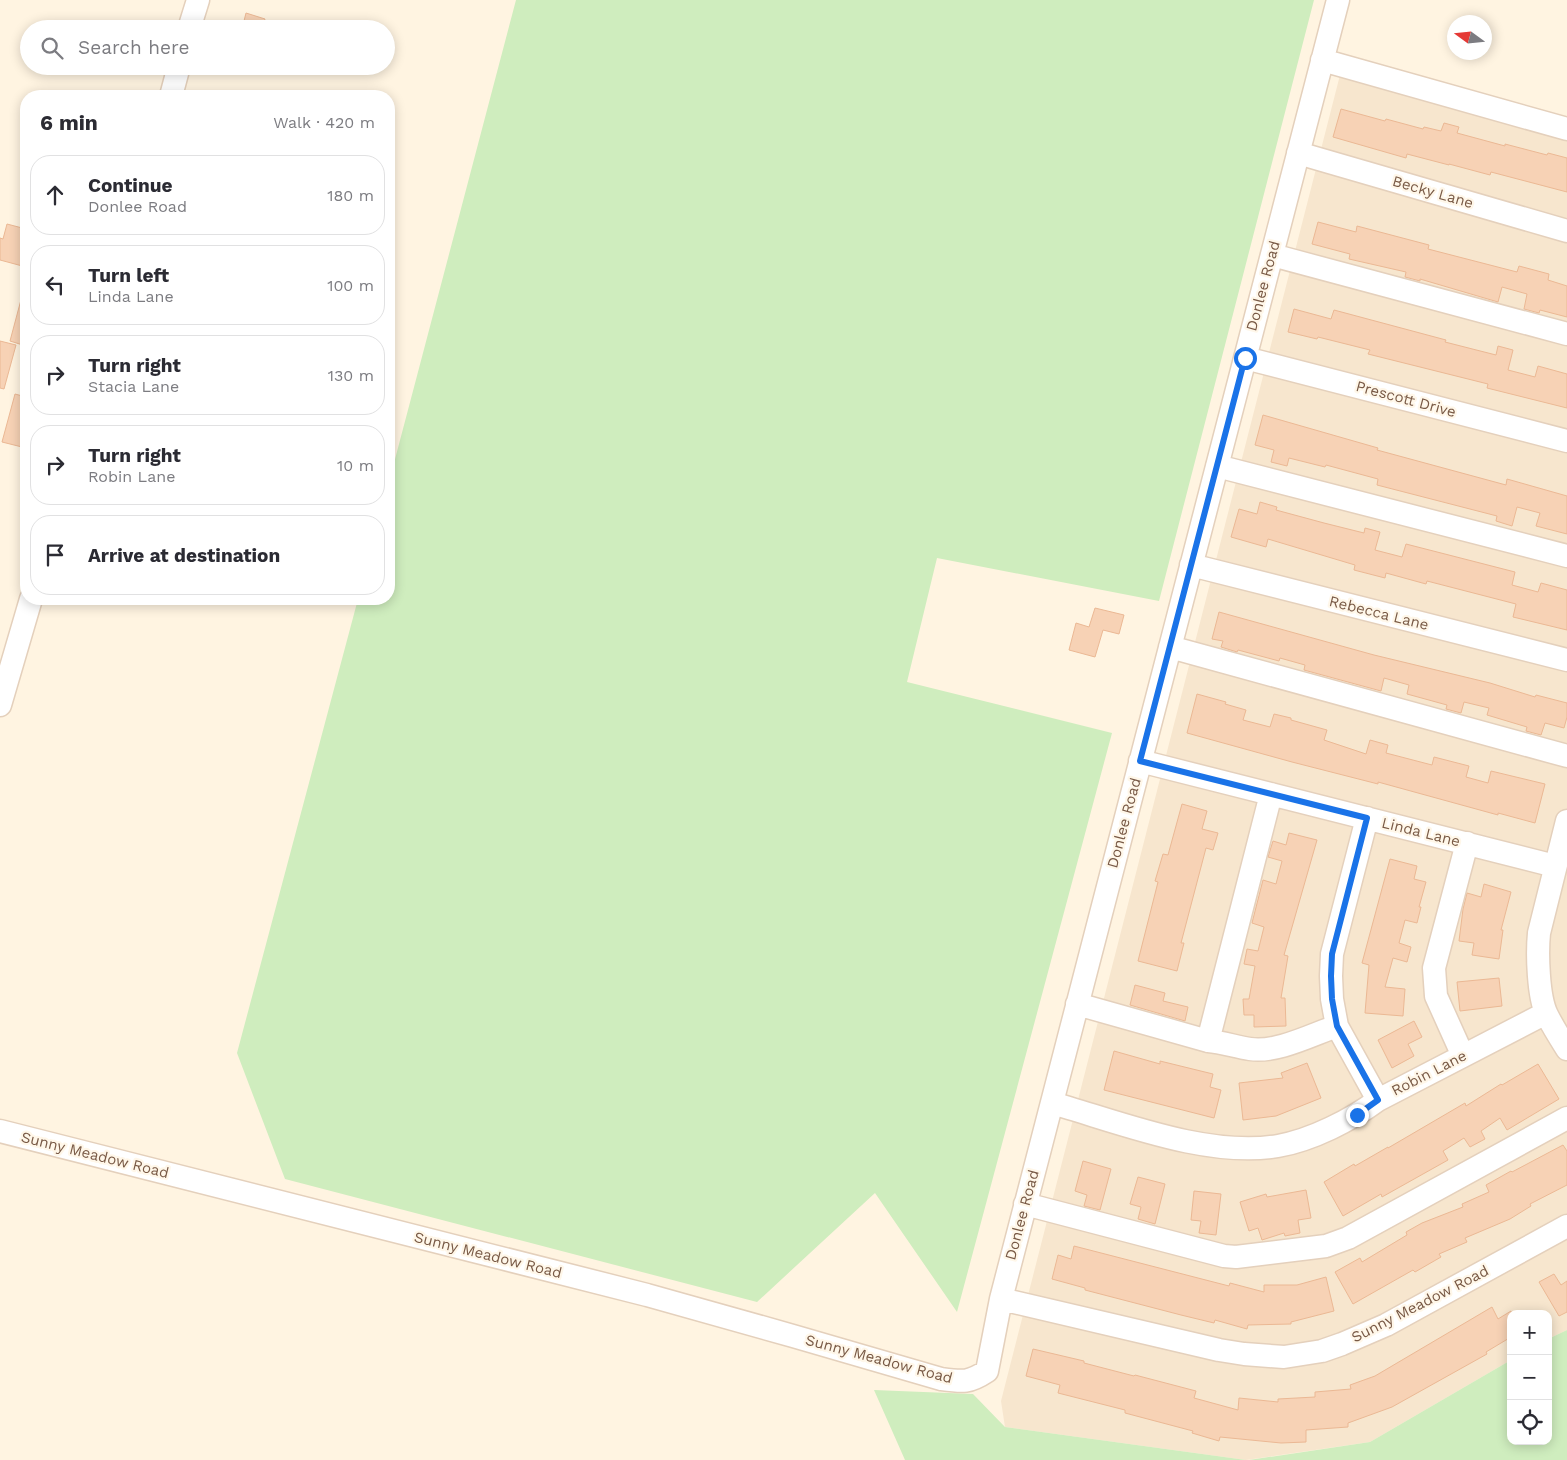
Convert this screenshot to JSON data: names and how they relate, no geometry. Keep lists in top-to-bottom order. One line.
{"streets":{"street":["Becky Lane","Donlee Road","Prescott Drive","Rebecca Lane","Linda Lane","Robin Lane","Sunny Meadow Road"]},"crossings":[["Becky Lane","Donlee Road"],["Donlee Road","Prescott Drive"],["Donlee Road","Rebecca Lane"],["Donlee Road","Linda Lane"],["Donlee Road","Robin Lane"],["Donlee Road","Sunny Meadow Road"]],"north":"left","page":{"search":"Search here","heading":["6 min","Walk · 420 m"],"list":[["Continue","Donlee Road","180 m"],["Turn left","Linda Lane","100 m"],["Turn right","Stacia Lane","130 m"],["Turn right","Robin Lane","10 m"],"Arrive at destination"],"map_buttons":["+","−"]}}
